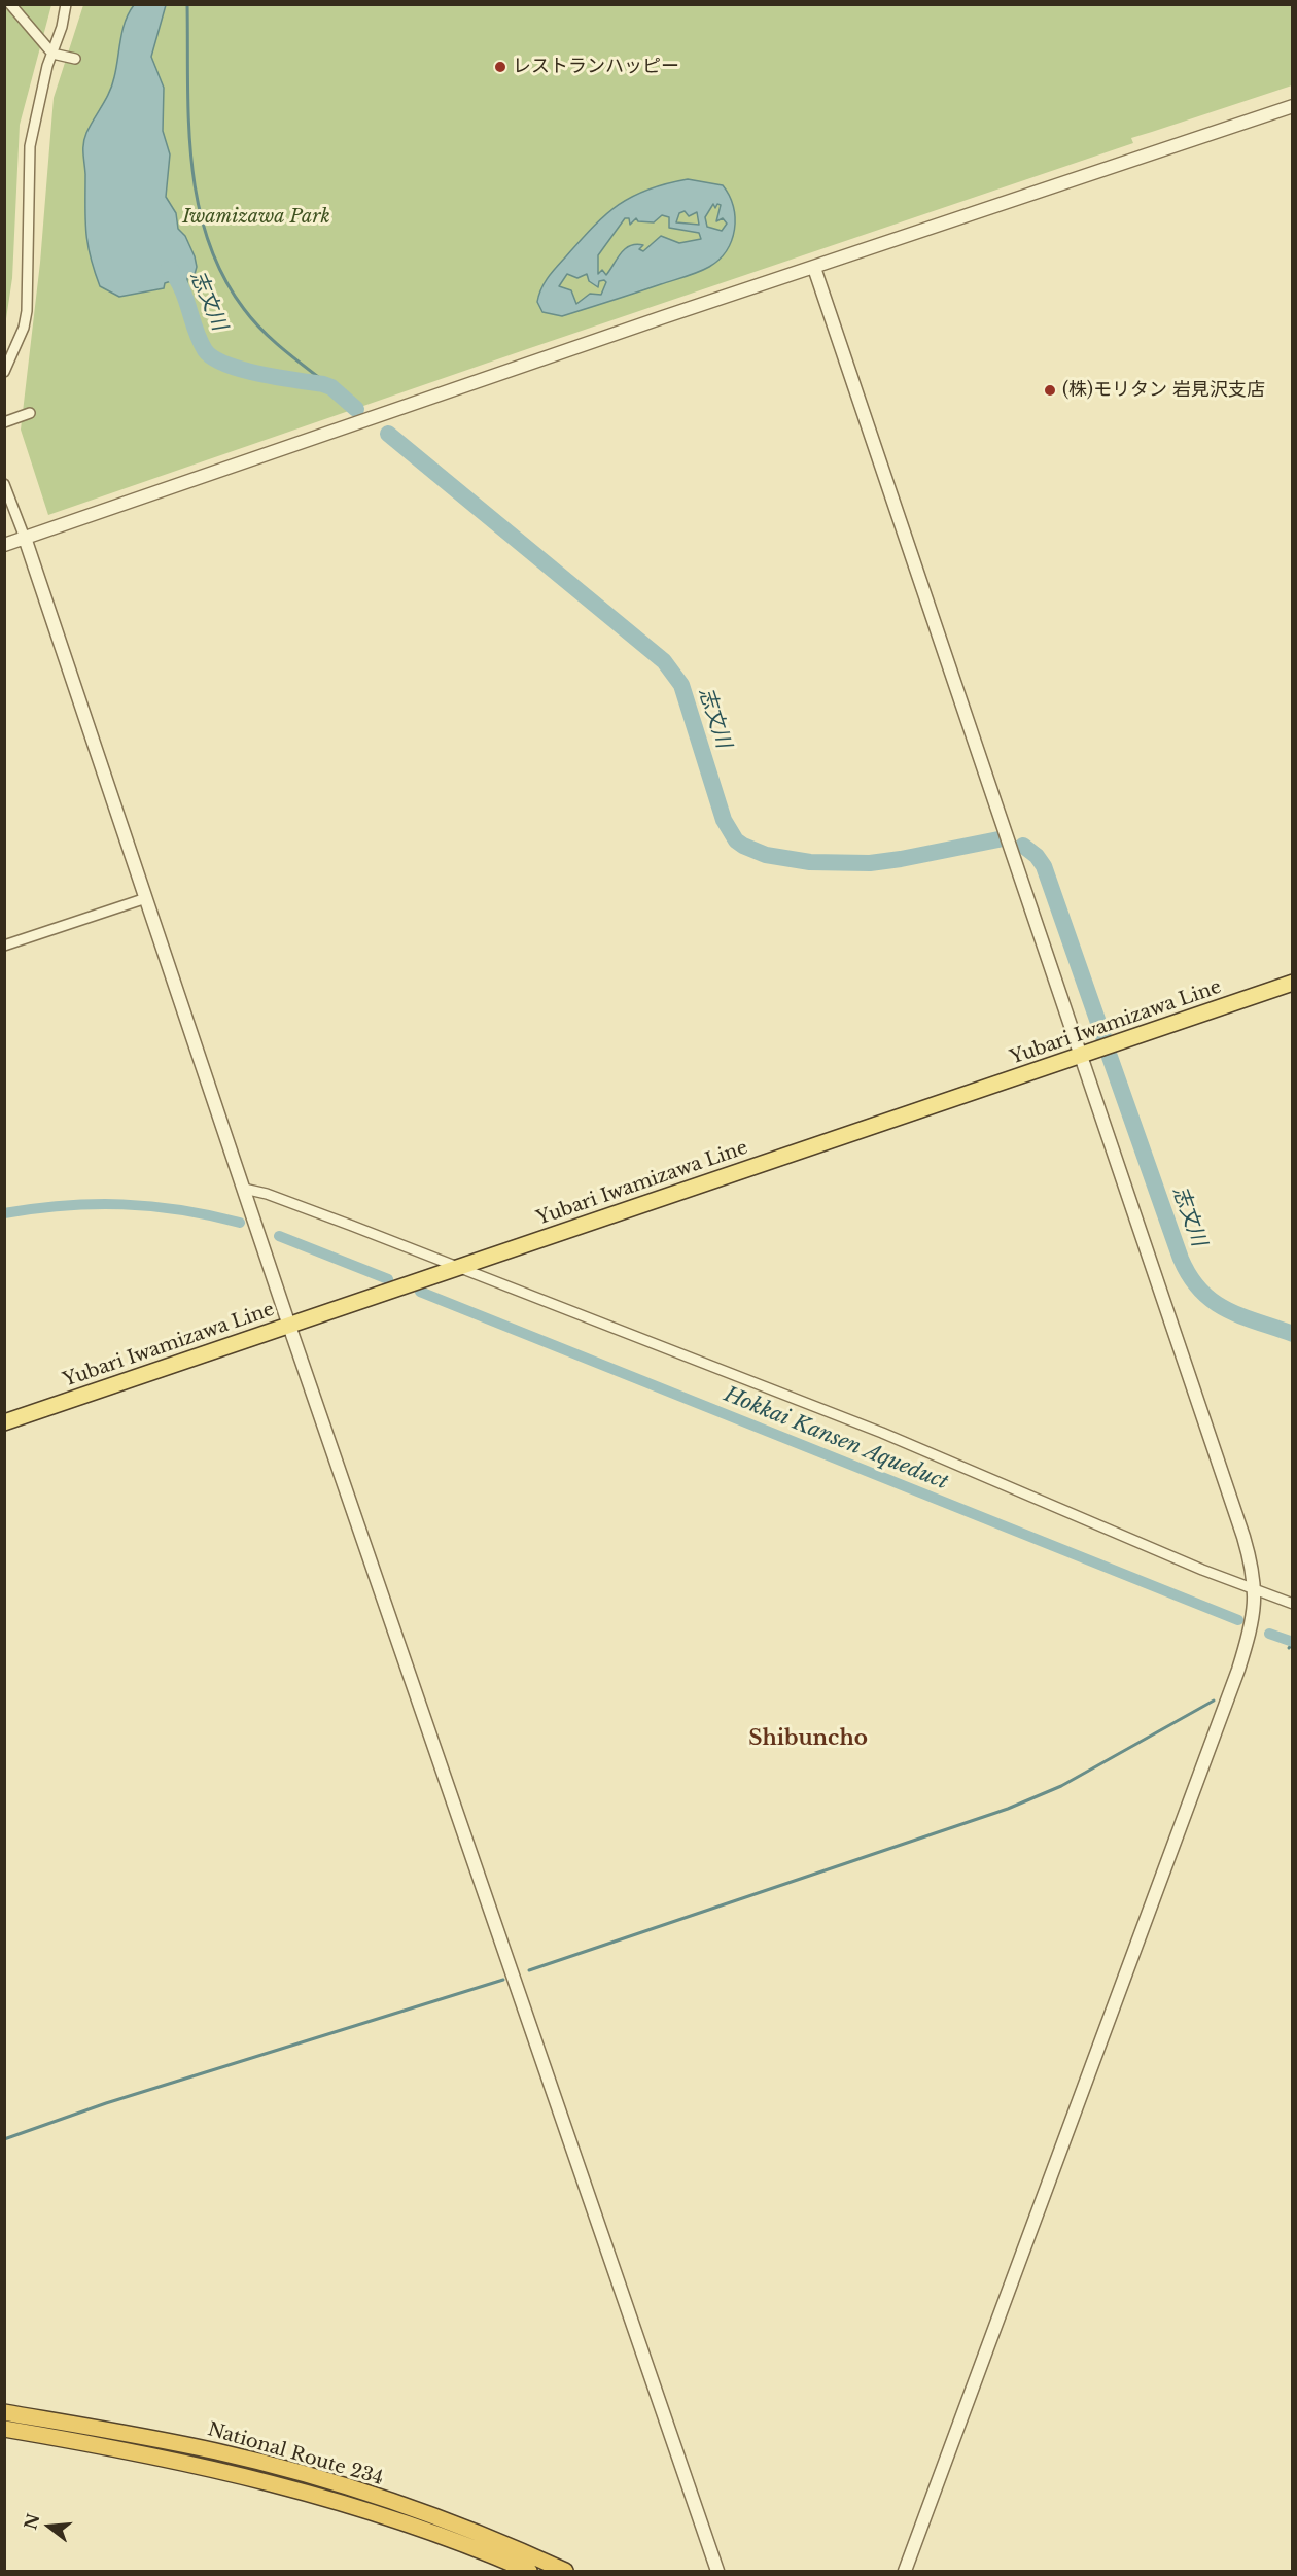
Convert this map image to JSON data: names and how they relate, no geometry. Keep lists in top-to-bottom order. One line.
{"streets":{"highway":["National Route 234"],"main road":["Yubari Iwamizawa Line"]},"districts":["Shibuncho"],"water":["志文川","Hokkai Kansen Aqueduct"],"parks":["Iwamizawa Park"],"places":["レストランハッピー","(株)モリタン 岩見沢支店"],"north":"left"}
